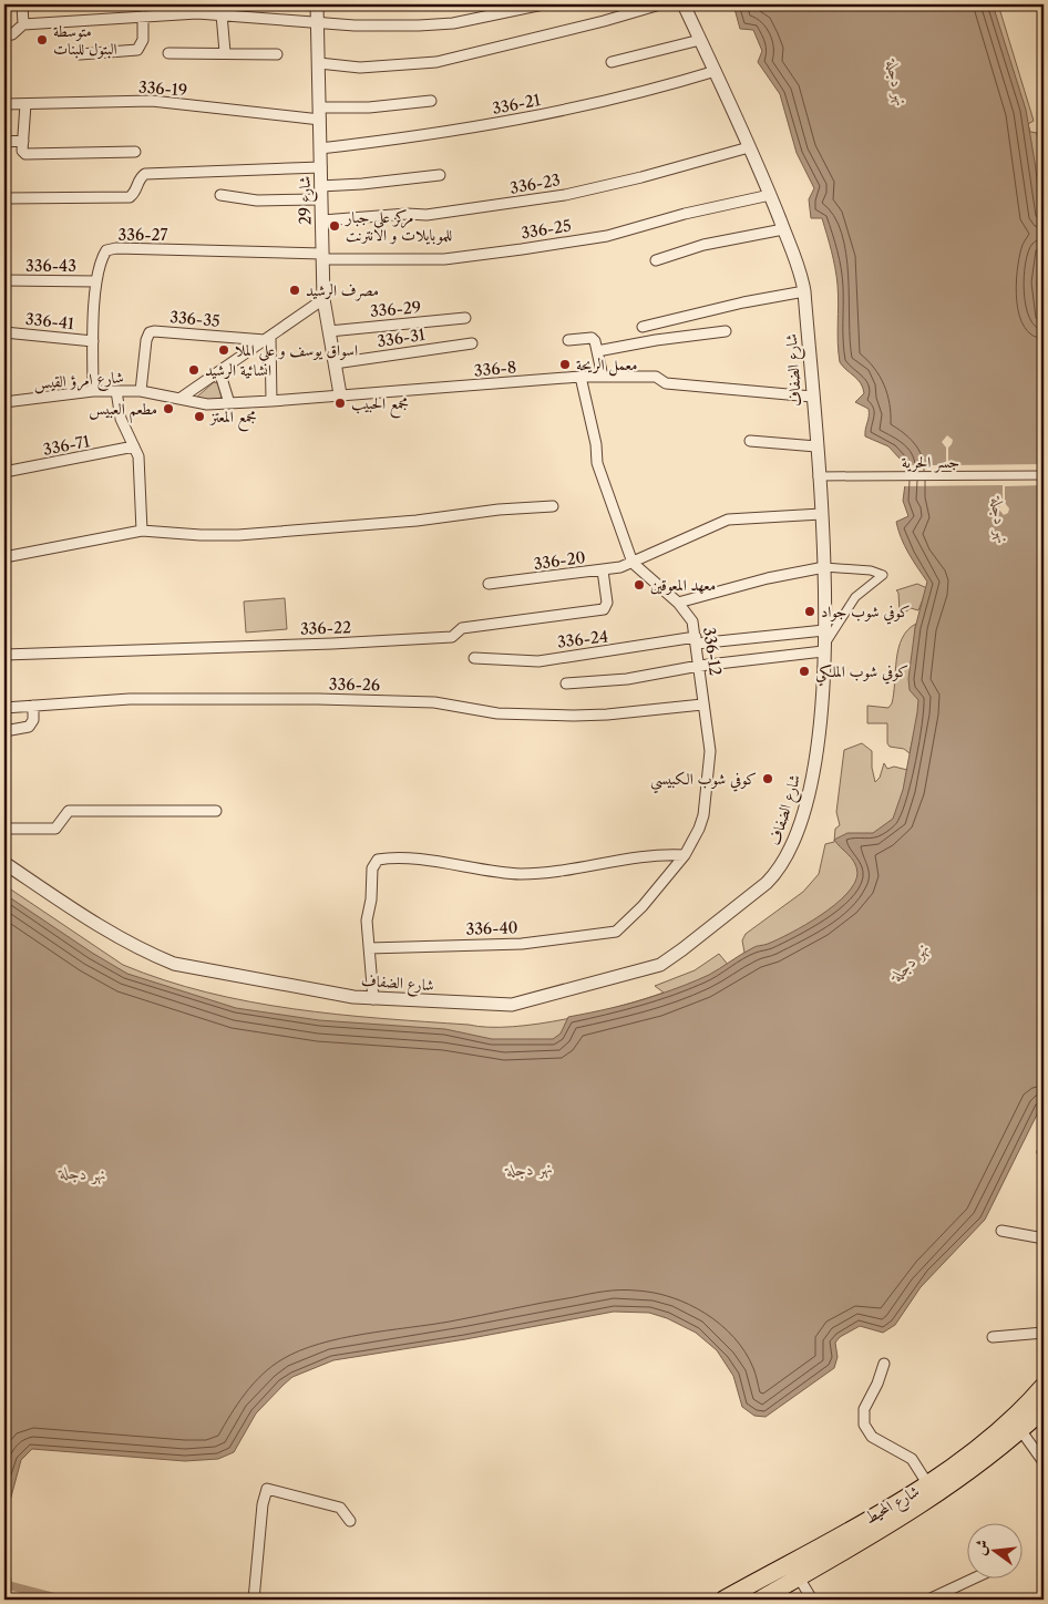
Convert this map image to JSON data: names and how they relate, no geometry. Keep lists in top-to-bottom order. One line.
{"streets":{"main road":["شارع المحيط"],"street":["336-19","336-21","336-23","شارع 29","336-25","336-27","336-43","336-29","336-35","336-41","336-31","336-8","شارع الضفاف","شارع امرؤ القيس","336-71","جسر الحرية","336-20","336-22","336-24","336-12","336-26","336-40"]},"crossings":[["336-19","شارع 29"],["336-21","شارع 29"],["336-21","شارع الضفاف"],["336-23","شارع 29"],["336-23","شارع الضفاف"],["شارع 29","336-25"],["شارع 29","336-27"],["شارع 29","336-29"],["شارع 29","336-31"],["شارع 29","336-8"],["336-25","336-27"],["336-25","شارع الضفاف"],["336-27","336-43"],["336-27","336-41"],["336-27","شارع امرؤ القيس"],["336-35","شارع امرؤ القيس"],["336-8","شارع الضفاف"],["336-8","شارع امرؤ القيس"],["336-8","336-12"],["شارع الضفاف","جسر الحرية"],["شارع الضفاف","336-20"],["شارع الضفاف","336-24"],["336-20","336-22"],["336-20","336-12"],["336-24","336-12"],["336-12","336-26"],["336-12","336-40"]],"water":["نهر دجلة"],"places":["متوسطة البتول للبنات","مركز علي جبار للموبايلات و الانترنت","مصرف الرشيد","اسواق يوسف و علي الملا","معمل الريحة","انشائية الرشيد","مجمع الحبيب","مطعم العبيس","مجمع المعتز","معهد المعوقين","كوفي شوب جواد","كوفي شوب الملكي","كوفي شوب الكبيسي"],"north":"left"}
